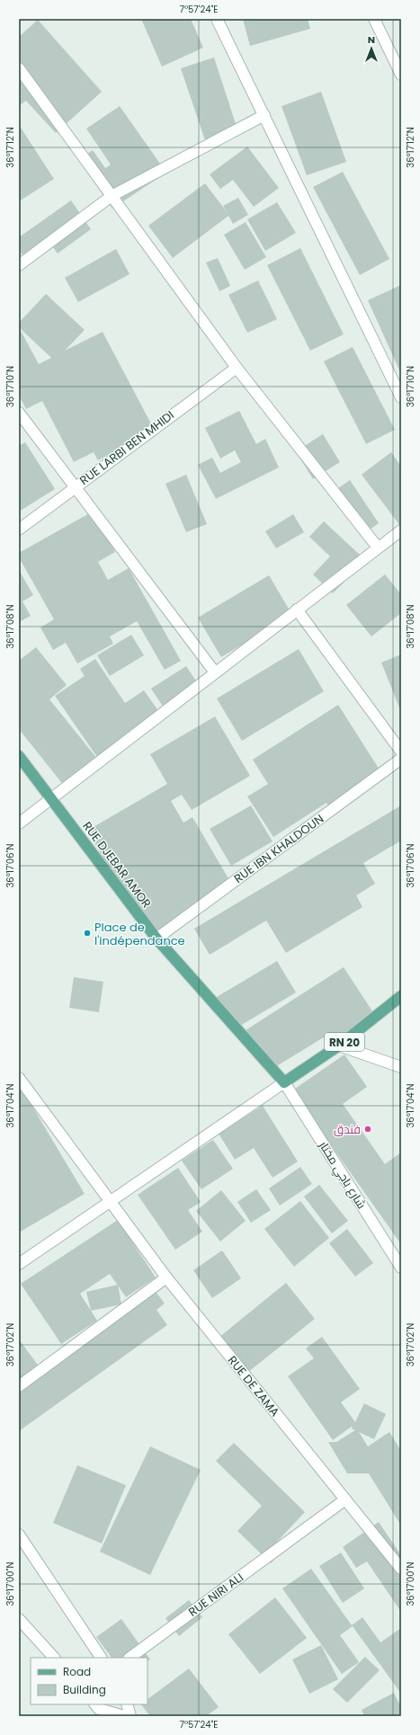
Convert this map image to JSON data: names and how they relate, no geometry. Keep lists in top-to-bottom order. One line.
{"streets":{"main road":["RUE DJEBAR AMOR","RN 20"],"street":["RUE LARBI BEN MHIDI","RUE IBN KHALDOUN","شارع باجي مختار","RUE DE ZAMA","RUE NIRI ALI"]},"crossings":[["RUE IBN KHALDOUN","RUE DJEBAR AMOR"],["RUE DJEBAR AMOR","RN 20"],["RUE DJEBAR AMOR","شارع باجي مختار"],["RN 20","شارع باجي مختار"],["RUE DE ZAMA","RUE NIRI ALI"]],"places":["Place de l'indépendance","فندق"],"legend":["Road","Building"],"north":"top","coordinates":["7°57'24\"E","36°17'12\"N","36°17'10\"N","36°17'08\"N","36°17'06\"N","36°17'04\"N","36°17'02\"N","36°17'00\"N"]}
